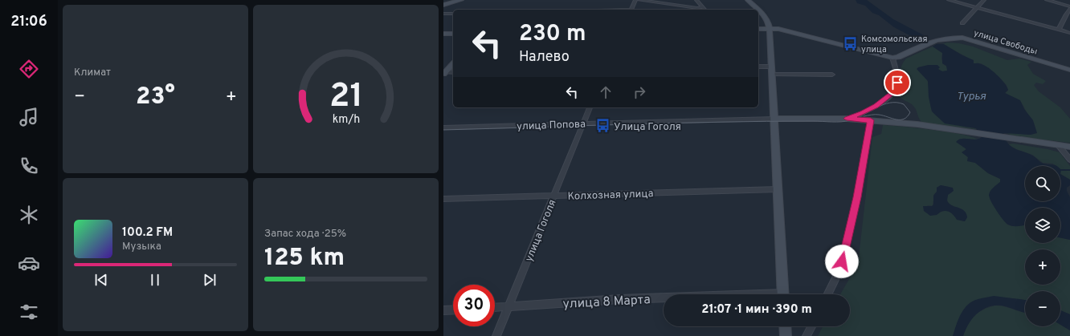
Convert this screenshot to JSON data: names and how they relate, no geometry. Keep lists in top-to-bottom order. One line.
{"streets":{"main road":["улица Свободы"],"street":["улица Попова","Колхозная улица","улица Гоголя","улица 8 Марта"]},"crossings":[["улица Попова","улица Гоголя"],["Колхозная улица","улица Гоголя"],["улица Гоголя","улица 8 Марта"]],"water":["Турья"],"places":{"bus stop":["Комсомольская улица","Улица Гоголя"]},"page":{"tabs":"21:06","tile":["Климат",["Запас хода · 25%","125 km"]],"turn":["230 m","Налево"],"heat":["−","23°","+"],"map_buttons":["+","−"],"song":["100.2 FM","Музыка"],"limit":"30","trip":"21:07 · 1 мин · 390 m","gauge":["21","km/h"]}}
